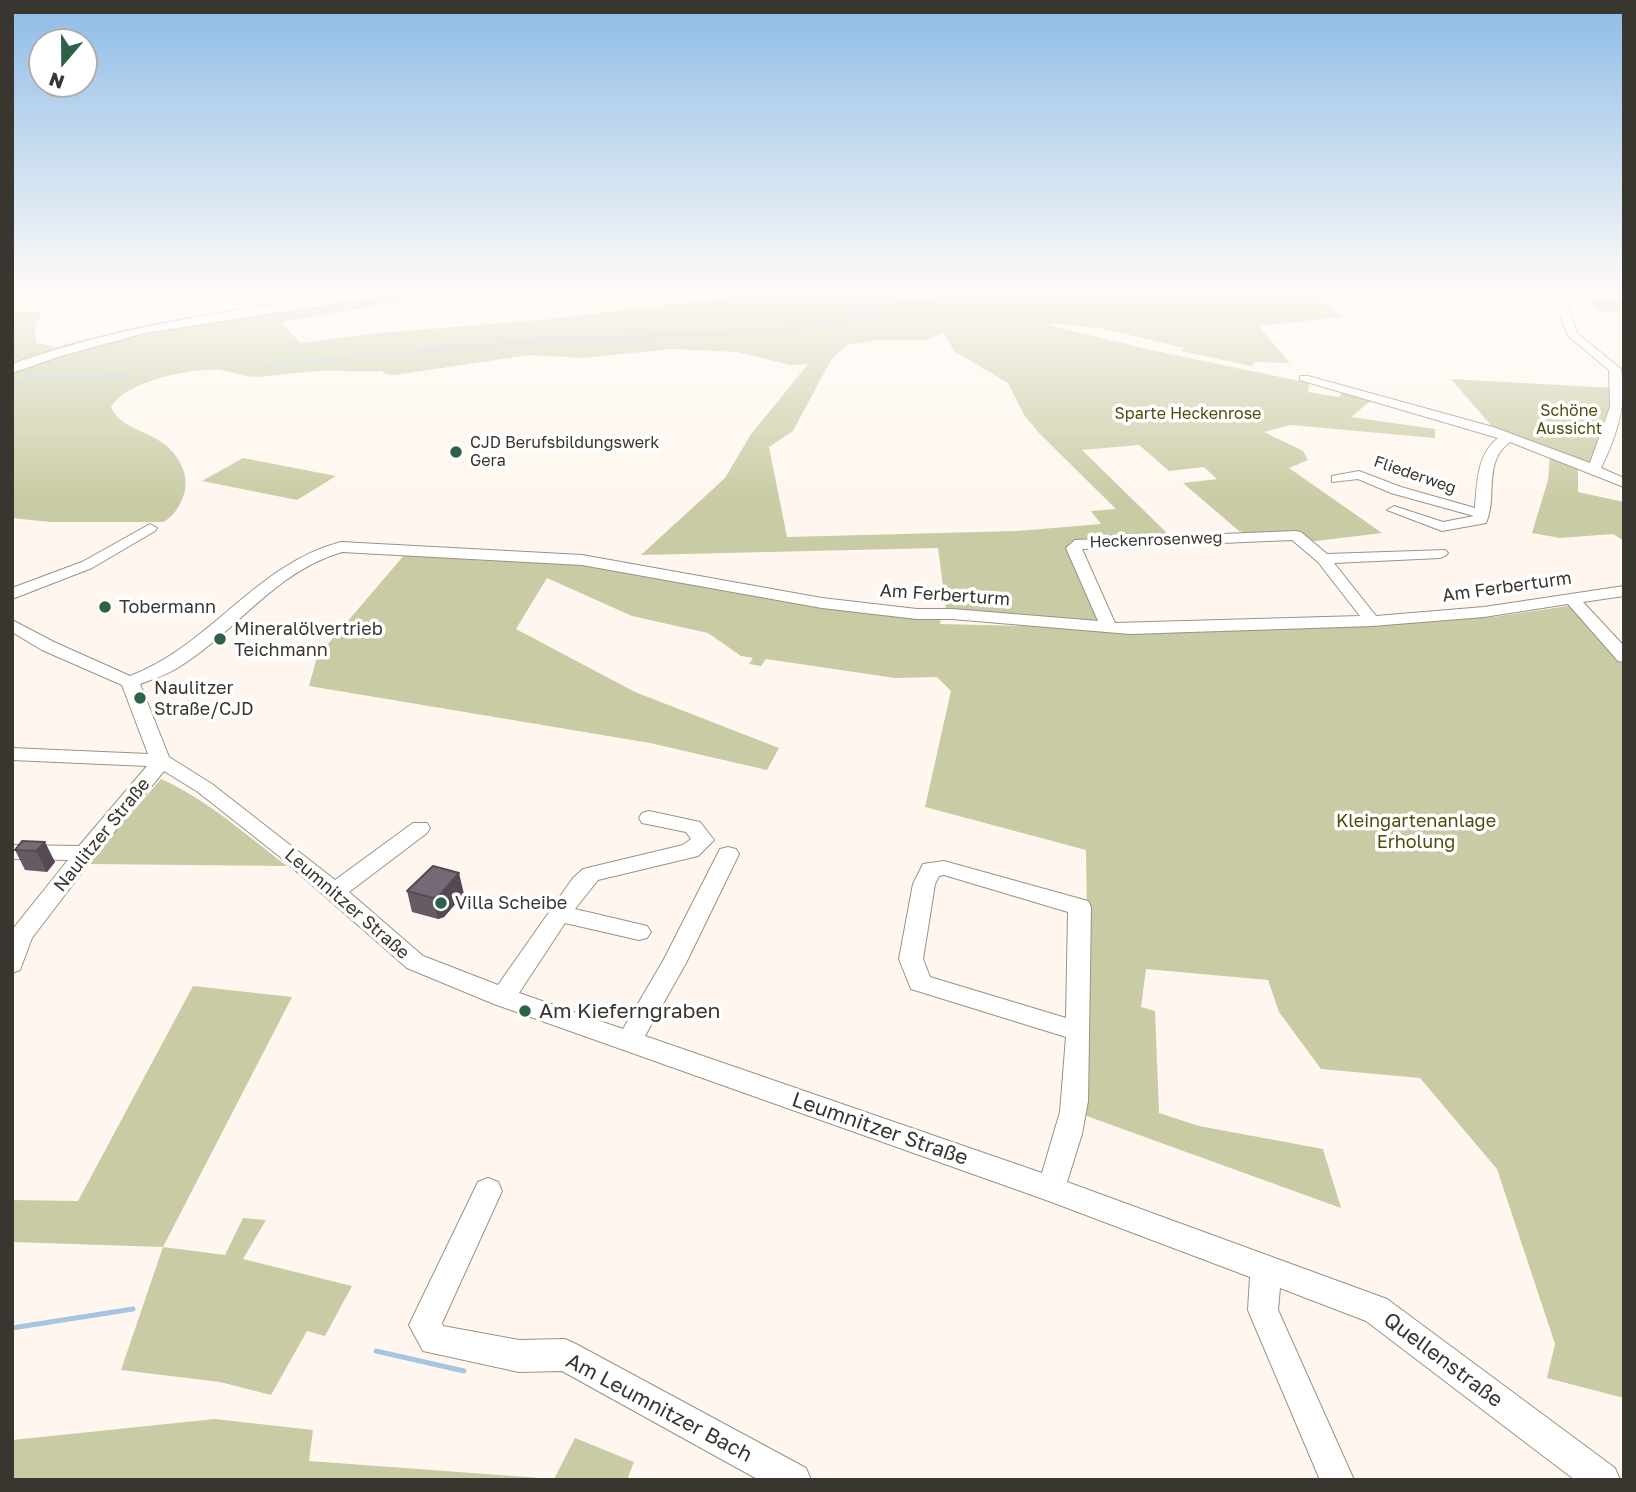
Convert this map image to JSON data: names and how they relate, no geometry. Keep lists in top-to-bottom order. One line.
{"streets":{"street":["Fliederweg","Heckenrosenweg","Am Ferberturm","Naulitzer Straße","Leumnitzer Straße","Quellenstraße","Am Leumnitzer Bach"]},"crossings":[["Heckenrosenweg","Am Ferberturm"],["Am Ferberturm","Naulitzer Straße"],["Naulitzer Straße","Leumnitzer Straße"],["Leumnitzer Straße","Quellenstraße"]],"parks":["Schöne Aussicht","Sparte Heckenrose","Kleingartenanlage Erholung"],"places":["CJD Berufsbildungswerk Gera","Tobermann","Mineralölvertrieb Teichmann","Naulitzer Straße/CJD","Villa Scheibe","Am Kieferngraben"],"north":"bottom"}
